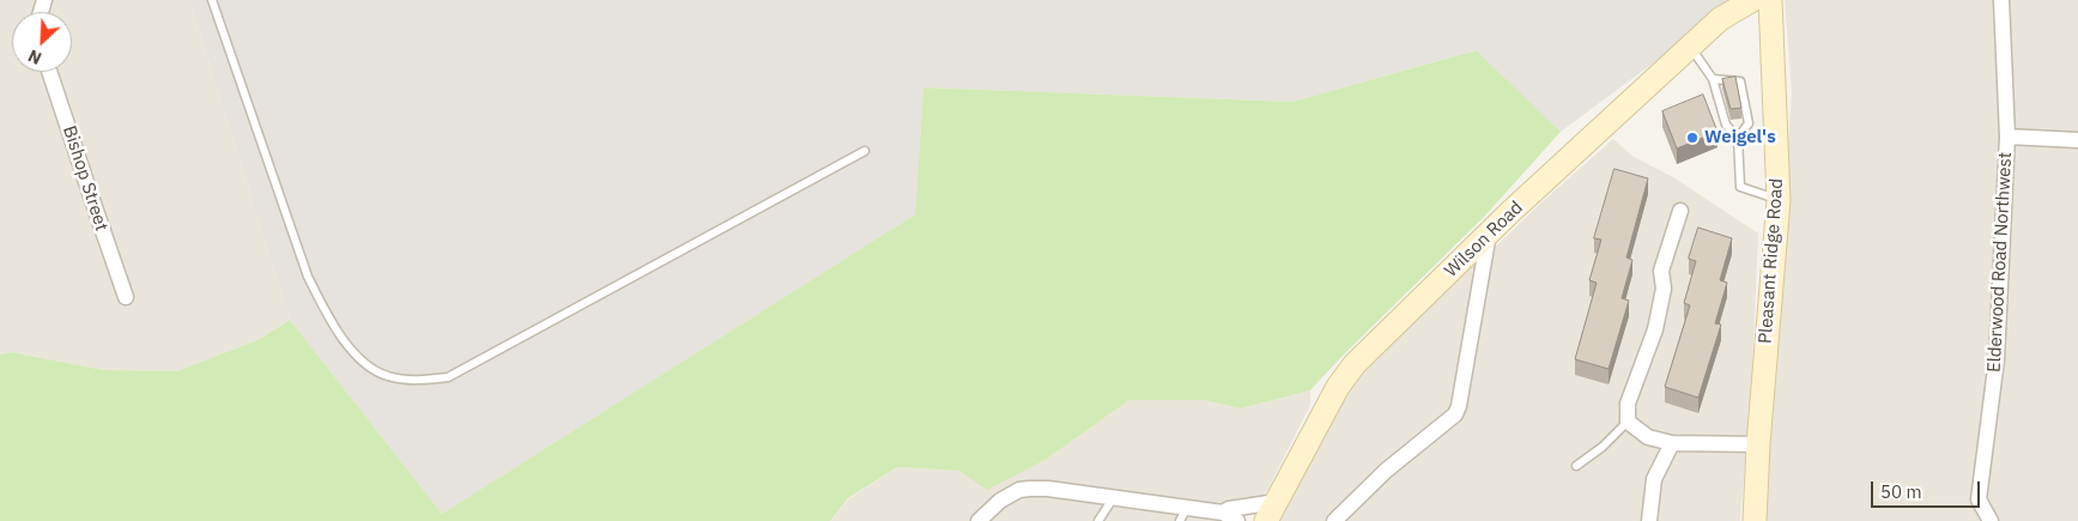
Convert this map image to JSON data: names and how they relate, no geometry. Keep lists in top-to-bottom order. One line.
{"streets":{"street":["Bishop Street","Wilson Road","Pleasant Ridge Road","Elderwood Road Northwest"]},"places":["Weigel's"],"scale_bar":"50 m","north":"bottom left"}
